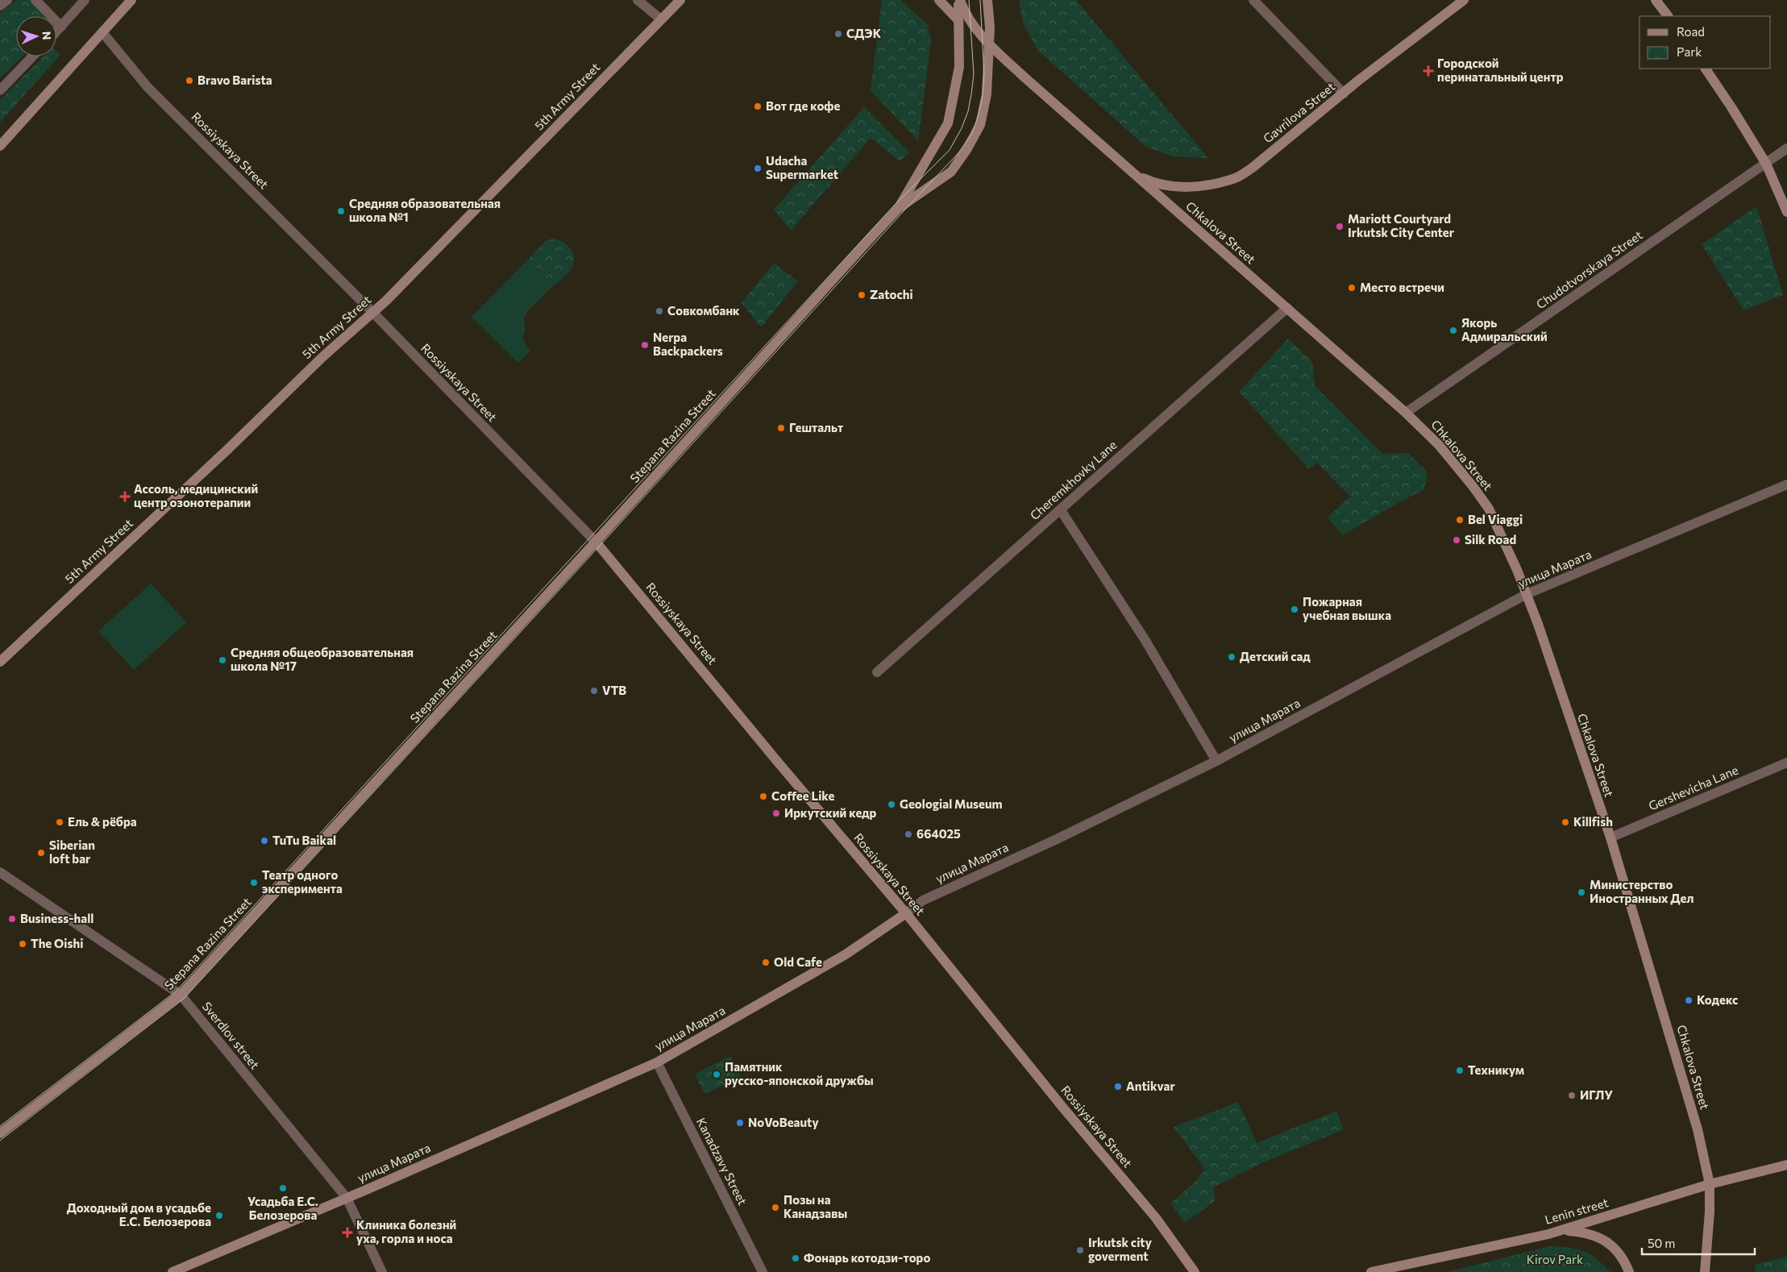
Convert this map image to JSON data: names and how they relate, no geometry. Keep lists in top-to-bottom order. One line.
{"streets":{"main road":["5th Army Street","Gavrilova Street","Rossiyskaya Street","Chkalova Street","Stepana Razina Street","улица Марата","Lenin street"],"street":["Chudotvorskaya Street","Cheremkhovky Lane","Gershevicha Lane","Sverdlov street","Kanadzavy Street"]},"crossings":[["5th Army Street","Rossiyskaya Street"],["Gavrilova Street","Chkalova Street"],["Rossiyskaya Street","Stepana Razina Street"],["Rossiyskaya Street","улица Марата"],["Chkalova Street","Chudotvorskaya Street"],["Chkalova Street","Cheremkhovky Lane"],["Chkalova Street","улица Марата"],["Chkalova Street","Gershevicha Lane"],["Chkalova Street","Lenin street"],["Stepana Razina Street","Sverdlov street"],["улица Марата","Sverdlov street"],["улица Марата","Kanadzavy Street"]],"parks":["Kirov Park"],"places":{"other":["СДЭК","Bravo Barista","Вот где кофе","Udacha Supermarket","Средняя образовательная школа №1","Mariott Courtyard Irkutsk City Center","Место встречи","Zatochi","Совкомбанк","Якорь Адмиральский","Nerpa Backpackers","Гештальт","Bel Viaggi","Silk Road","Пожарная учебная вышка","Детский сад","Средняя общеобразовательная школа №17","VTB","Coffee Like","Geologial Museum","Иркутский кедр","Ель & рёбра","Killfish","664025","TuTu Baikal","Siberian loft bar","Театр одного эксперимента","Министерство Иностранных Дел","Business-hall","The Oishi","Old Cafe","Кодекс","Техникум","Памятник русско-японской дружбы","Antikvar","ИГЛУ","NoVoBeauty","Усадьба Е.С. Белозерова","Позы на Канадзавы","Доходный дом в усадьбе Е.С. Белозерова","Irkutsk city goverment","Фонарь котодзи-торо"],"health":["Городской перинатальный центр","Ассоль, медицинский центр озонотерапии","Клиника болезнй уха, горла и носа"]},"legend":["Road","Park"],"scale_bar":"50 m","north":"right"}
